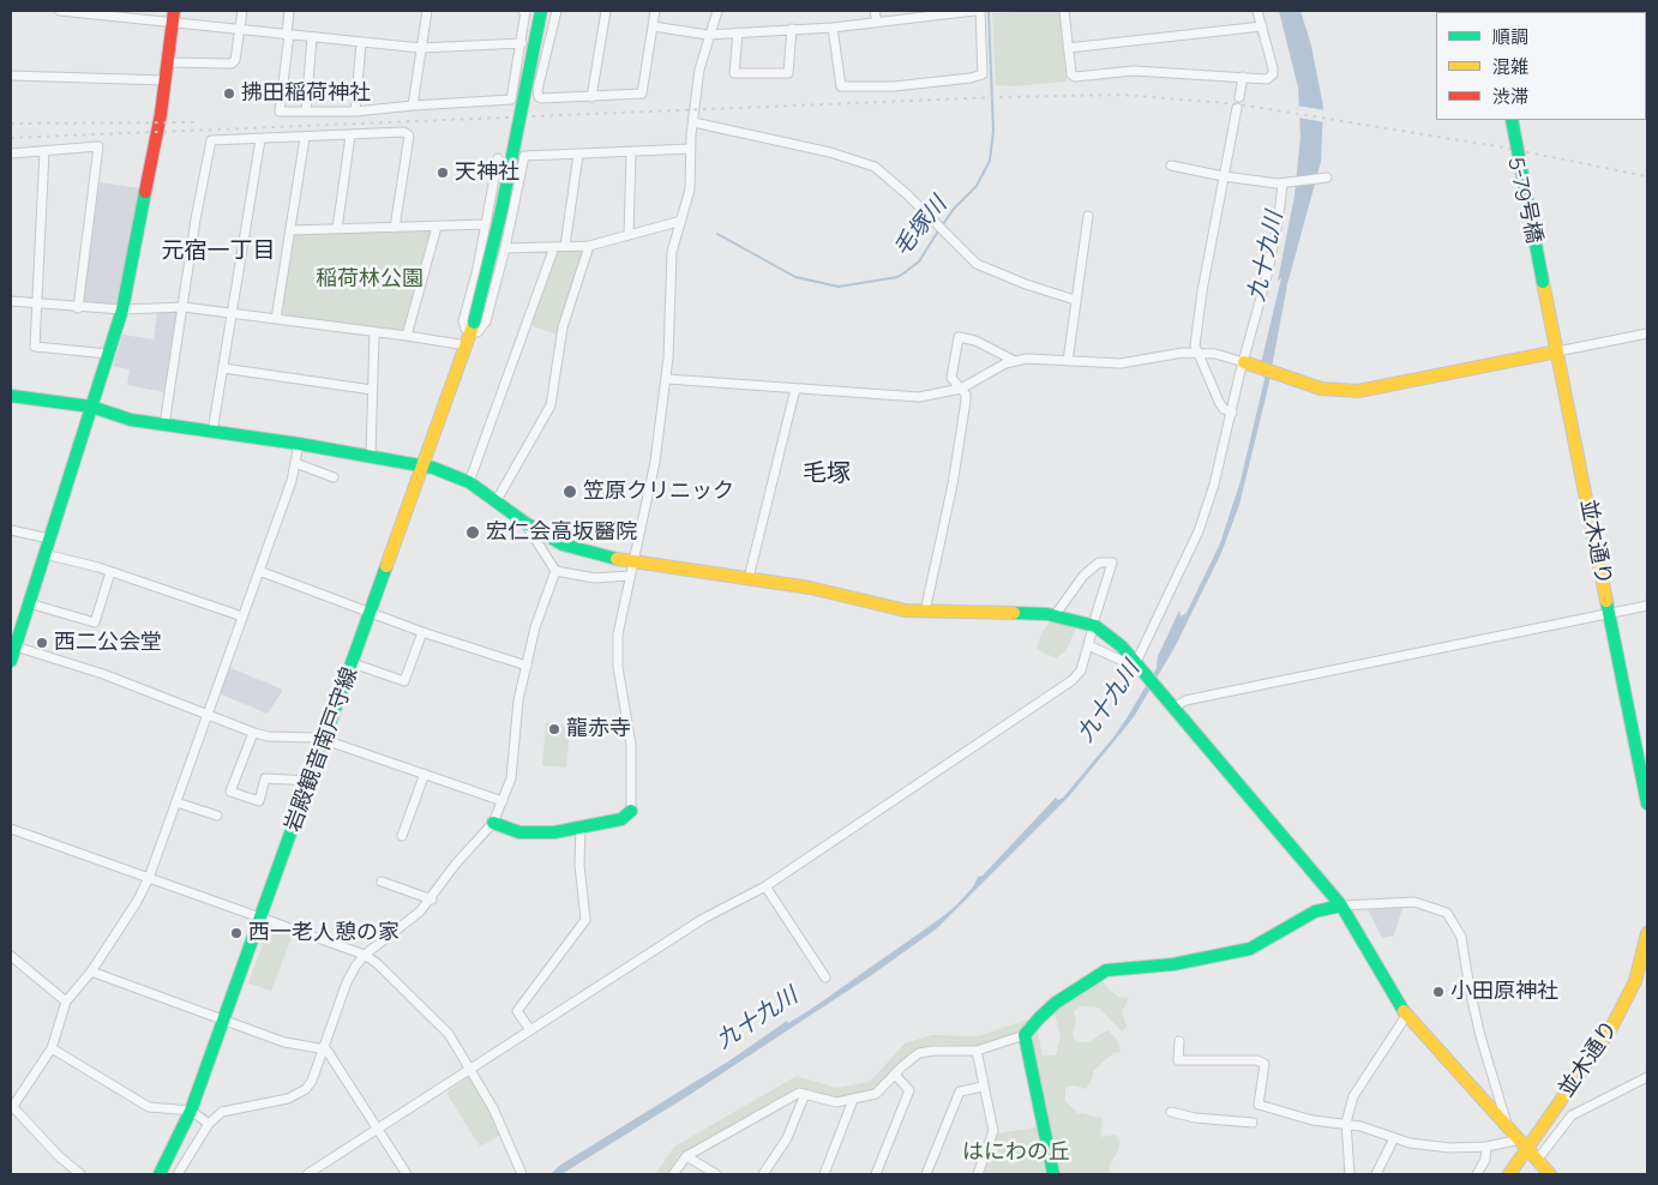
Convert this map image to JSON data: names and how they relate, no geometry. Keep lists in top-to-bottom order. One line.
{"streets":{"street":["5-79号橋","並木通り","岩殿観音南戸守線"]},"crossings":[["5-79号橋","並木通り"]],"districts":["元宿一丁目","毛塚"],"water":["毛塚川","九十九川"],"parks":["稲荷林公園","はにわの丘"],"places":["拂田稲荷神社","天神社","笠原クリニック","宏仁会高坂醫院","西二公会堂","龍赤寺","西一老人憩の家","小田原神社"],"legend":["順調","混雑","渋滞"]}
